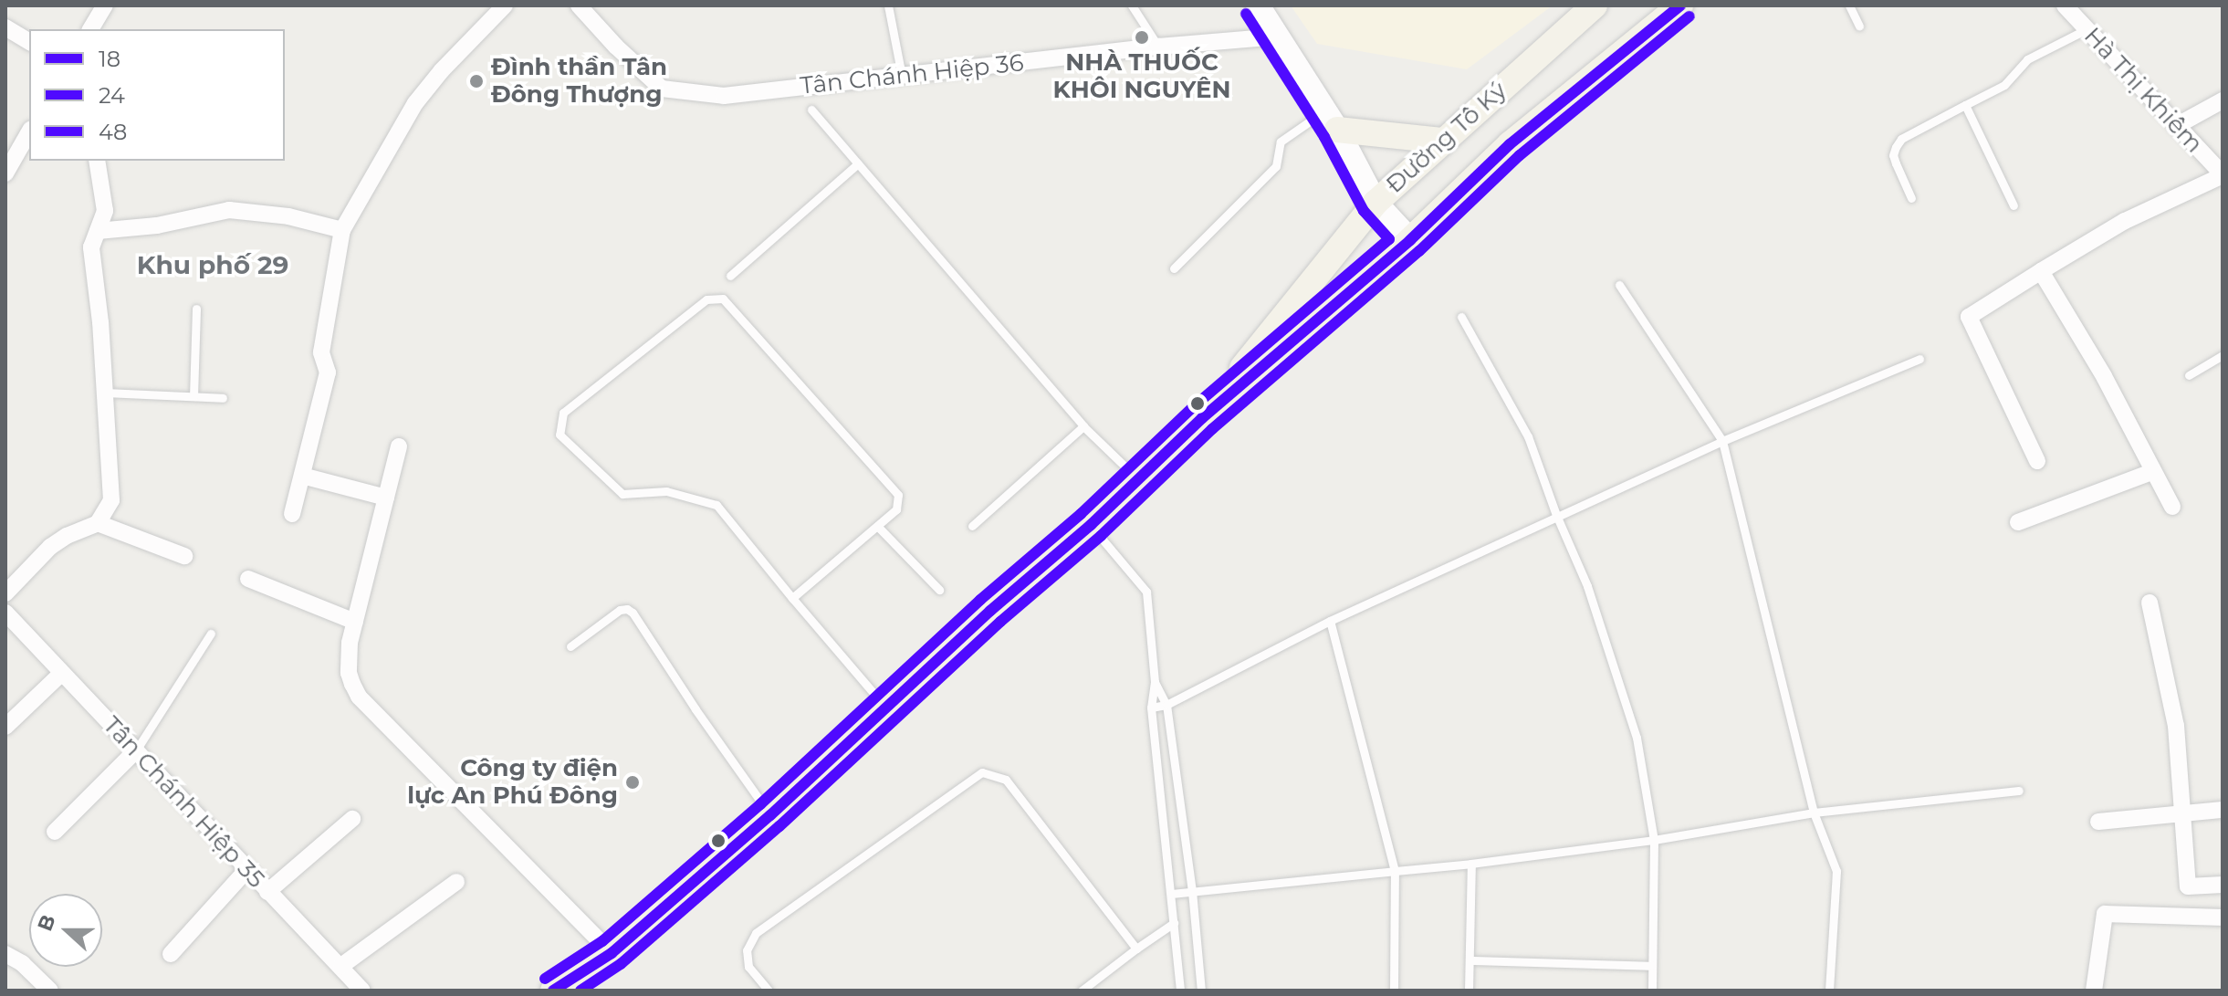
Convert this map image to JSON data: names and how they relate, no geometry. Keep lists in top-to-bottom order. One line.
{"streets":{"main road":["Đường Tô Ký"],"street":["Tân Chánh Hiệp 36","Hà Thị Khiêm","Tân Chánh Hiệp 35"]},"districts":["Khu phố 29"],"places":["NHÀ THUỐC KHÔI NGUYÊN","Đình thần Tân Đông Thượng","Công ty điện lực An Phú Đông"],"lines":["transit line 18","transit line 48","transit line 24"],"legend":["18","24","48"],"north":"left"}
